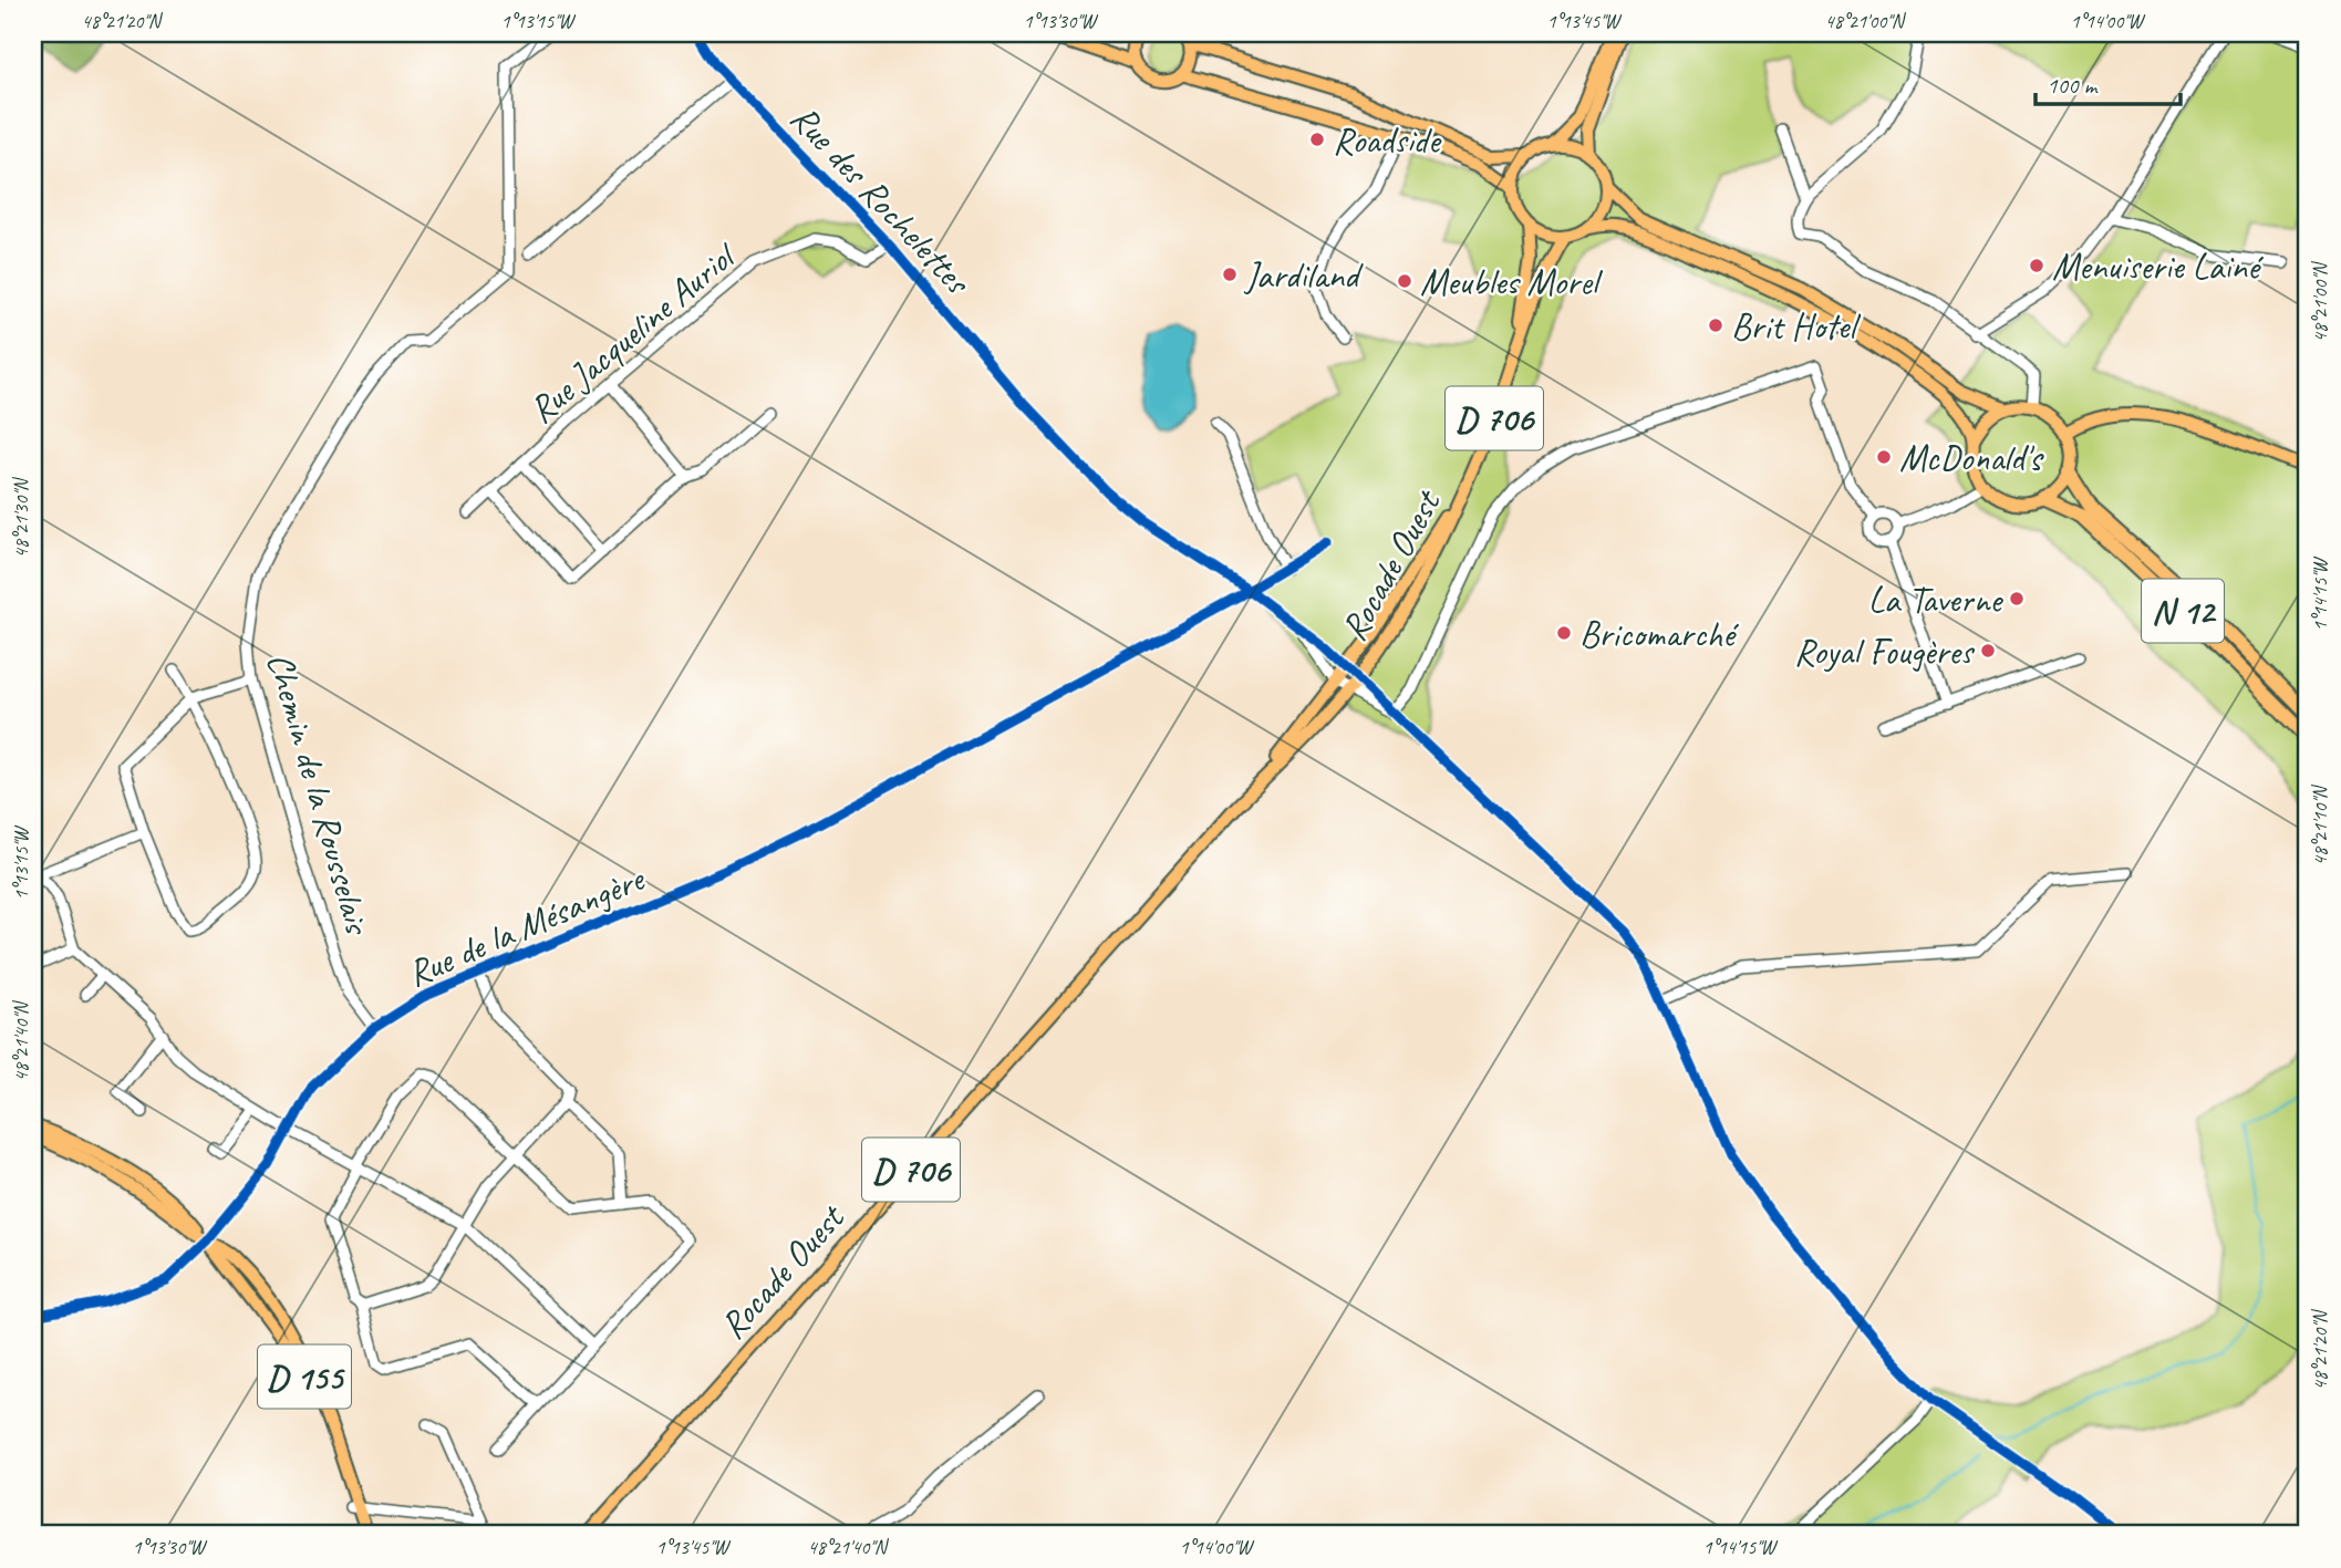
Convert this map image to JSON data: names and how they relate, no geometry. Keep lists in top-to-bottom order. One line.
{"streets":{"highway":["N 12"],"main road":["D 706","Rocade Ouest","D 155"],"street":["Rue des Rochelettes","Rue Jacqueline Auriol","Chemin de la Rousselais","Rue de la Mésangère"]},"crossings":[["Rue des Rochelettes","Rue Jacqueline Auriol"],["Rue des Rochelettes","Rocade Ouest"],["Rue des Rochelettes","Rue de la Mésangère"],["Chemin de la Rousselais","Rue de la Mésangère"],["Rue de la Mésangère","D 155"]],"places":["Roadside","Menuiserie Lainé","Jardiland","Meubles Morel","Brit Hotel","McDonald's","La Taverne","Bricomarché","Royal Fougères"],"scale_bar":"100 m","coordinates":["48°21'20\"N","1°13'15\"W","1°13'30\"W","1°13'45\"W","48°21'00\"N","1°14'00\"W","48°21'30\"N","1°14'15\"W","48°21'10\"N","48°21'40\"N"]}
